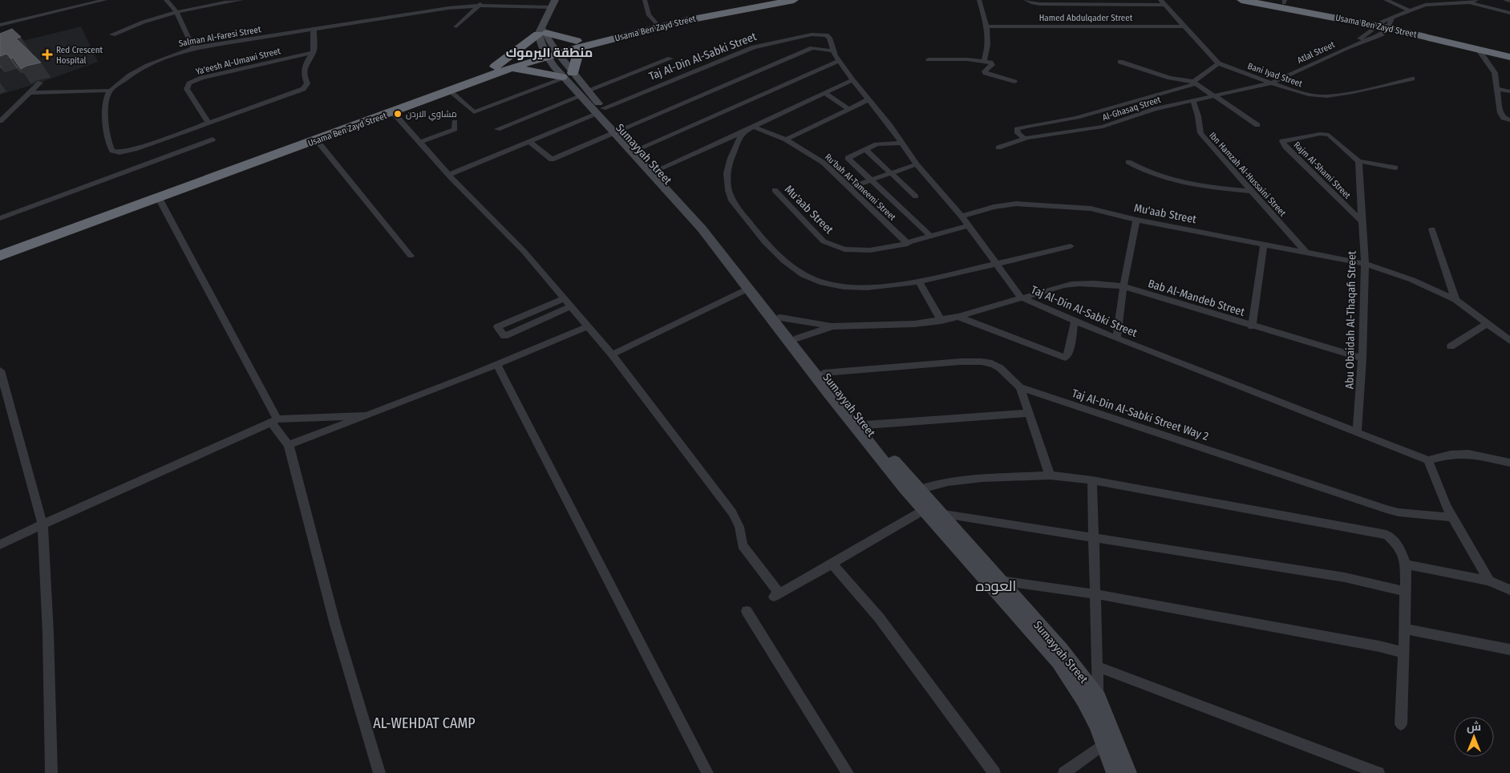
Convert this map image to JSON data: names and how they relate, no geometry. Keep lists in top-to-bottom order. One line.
{"streets":{"highway":["Usama Ben Zayd Street"],"street":["Hamed Abdulqader Street","Salman Al-Faresi Street","Atlal Street","Taj Al-Din Al-Sabki Street","Ya'eesh Al-Umawi Street","Bani Iyad Street","Al-Ghasaq Street","Sumayyah Street","Rajm Al-Shami Street","Ibn Hamzah Al-Hussaini Street","Ru'bah Al-Tameemi Street","Mu'aab Street","Bab Al-Mandeb Street","Abu Obaidah Al-Thaqafi Street","Taj Al-Din Al-Sabki Street Way 2"]},"crossings":[["Hamed Abdulqader Street","Bani Iyad Street"],["Usama Ben Zayd Street","Atlal Street"],["Usama Ben Zayd Street","Sumayyah Street"],["Atlal Street","Bani Iyad Street"],["Atlal Street","Al-Ghasaq Street"],["Taj Al-Din Al-Sabki Street","Sumayyah Street"],["Taj Al-Din Al-Sabki Street","Mu'aab Street"],["Taj Al-Din Al-Sabki Street","Bab Al-Mandeb Street"],["Taj Al-Din Al-Sabki Street","Abu Obaidah Al-Thaqafi Street"],["Bani Iyad Street","Al-Ghasaq Street"],["Al-Ghasaq Street","Ibn Hamzah Al-Hussaini Street"],["Sumayyah Street","Taj Al-Din Al-Sabki Street Way 2"],["Rajm Al-Shami Street","Abu Obaidah Al-Thaqafi Street"],["Ibn Hamzah Al-Hussaini Street","Mu'aab Street"],["Ru'bah Al-Tameemi Street","Mu'aab Street"],["Mu'aab Street","Abu Obaidah Al-Thaqafi Street"],["Bab Al-Mandeb Street","Abu Obaidah Al-Thaqafi Street"]],"districts":["منطقة اليرموك","العوده","AL-WEHDAT CAMP"],"places":{"health":["Red Crescent Hospital"],"other":["مشاوي الاردن"]},"north":"top"}
